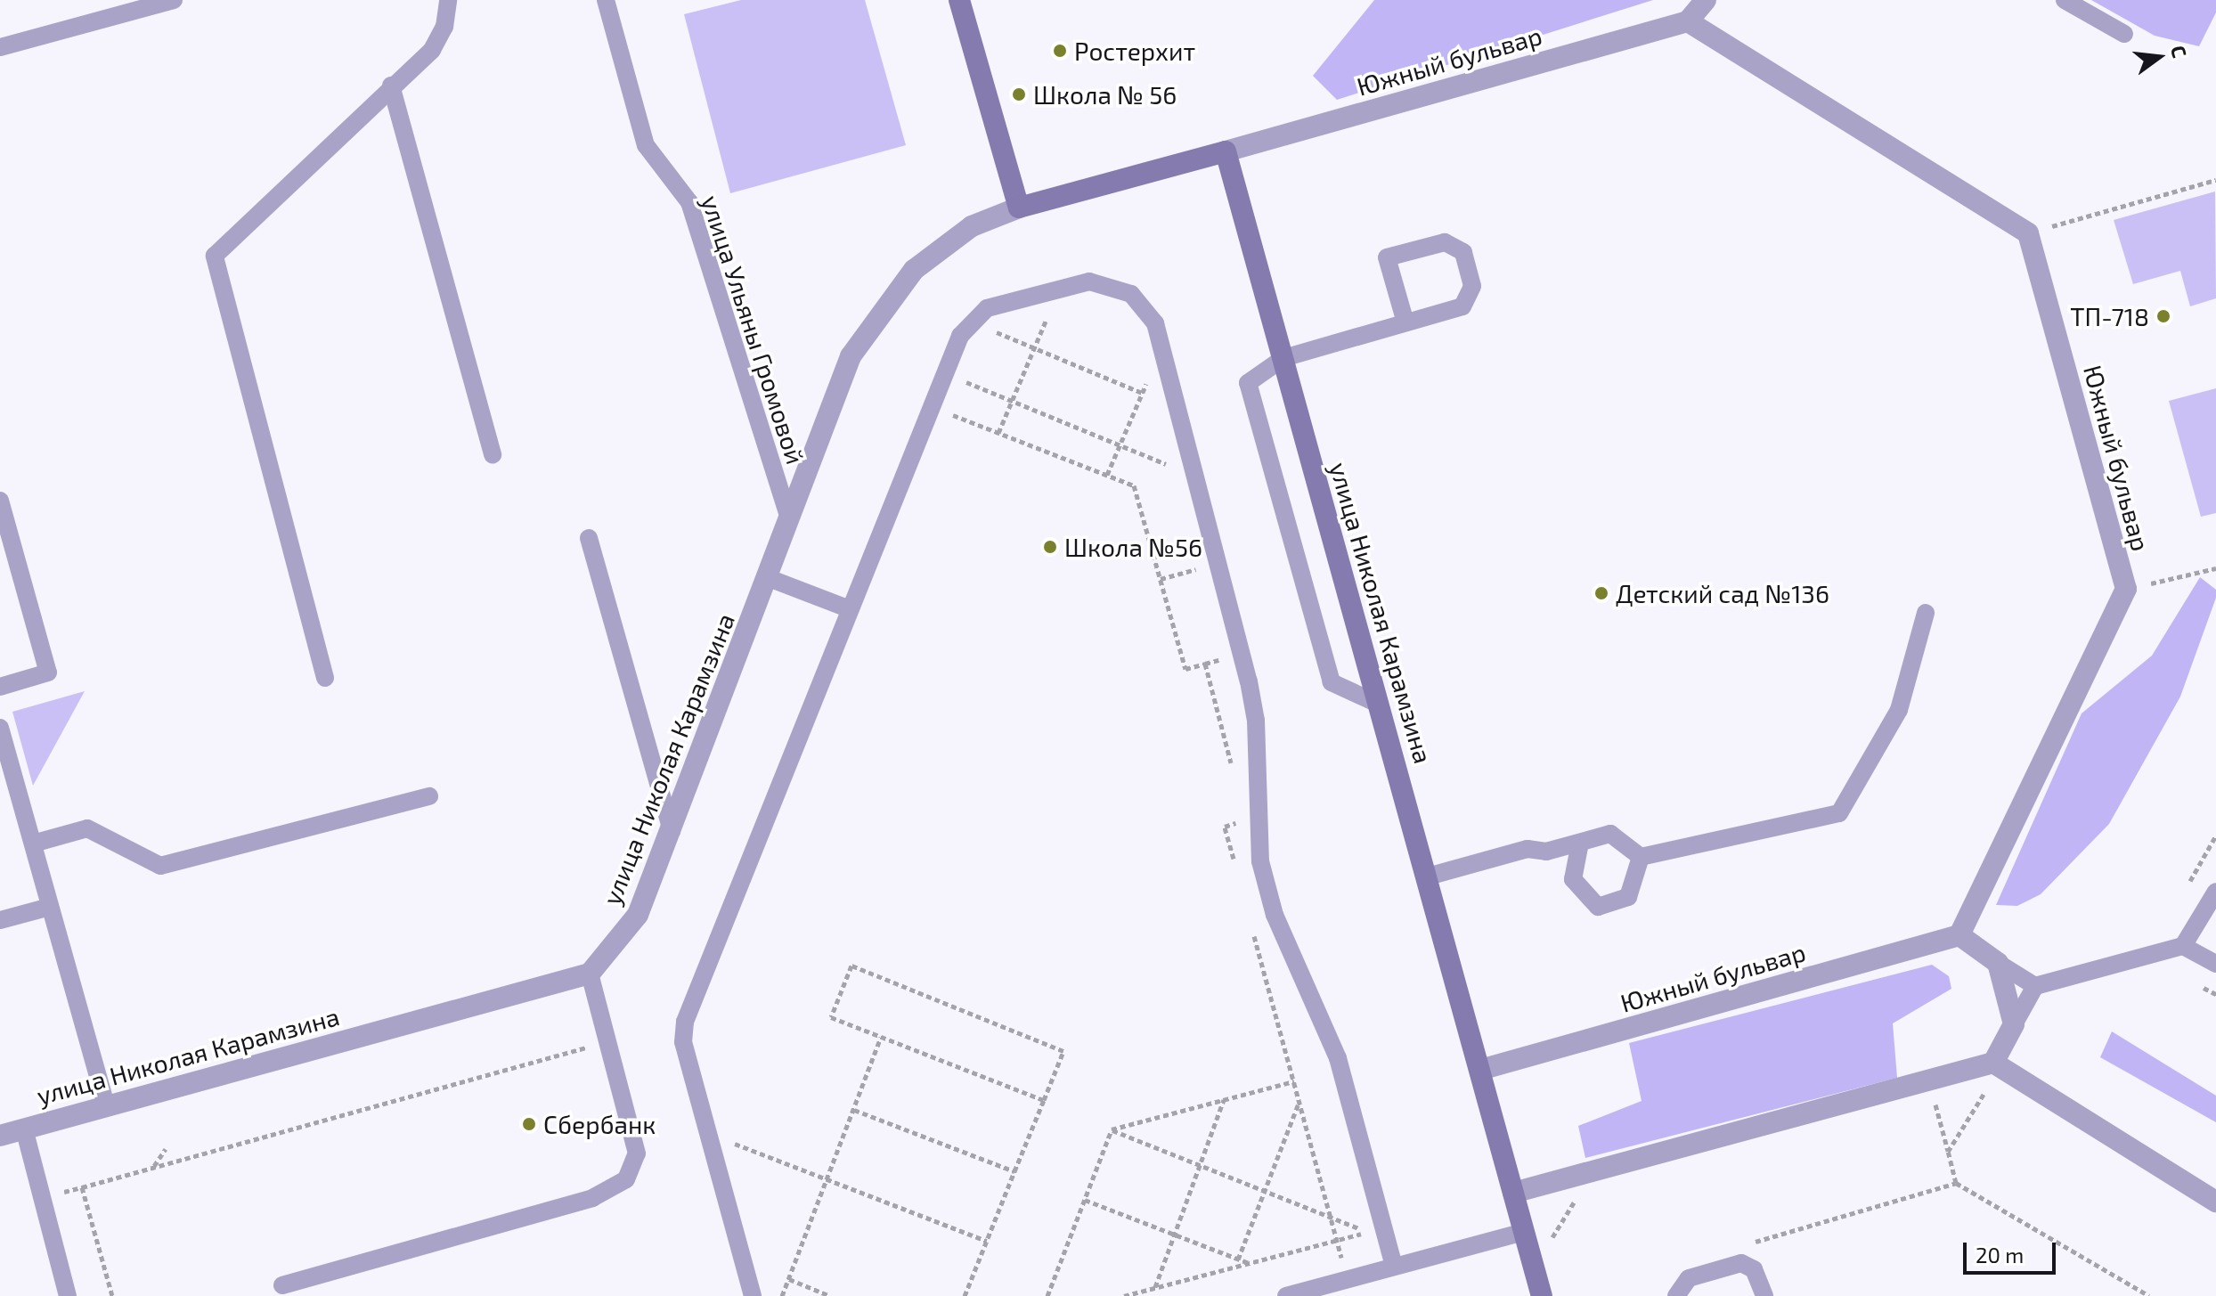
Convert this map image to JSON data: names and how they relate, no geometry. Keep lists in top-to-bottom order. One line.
{"streets":{"street":["Южный бульвар","улица Николая Карамзина"],"lane":["улица Ульяны Громовой"]},"crossings":[["Южный бульвар","улица Николая Карамзина"],["улица Ульяны Громовой","улица Николая Карамзина"]],"places":["Ростерхит","Школа № 56","ТП-718","Школа №56","Детский сад №136","Сбербанк"],"scale_bar":"20 m","north":"right"}
